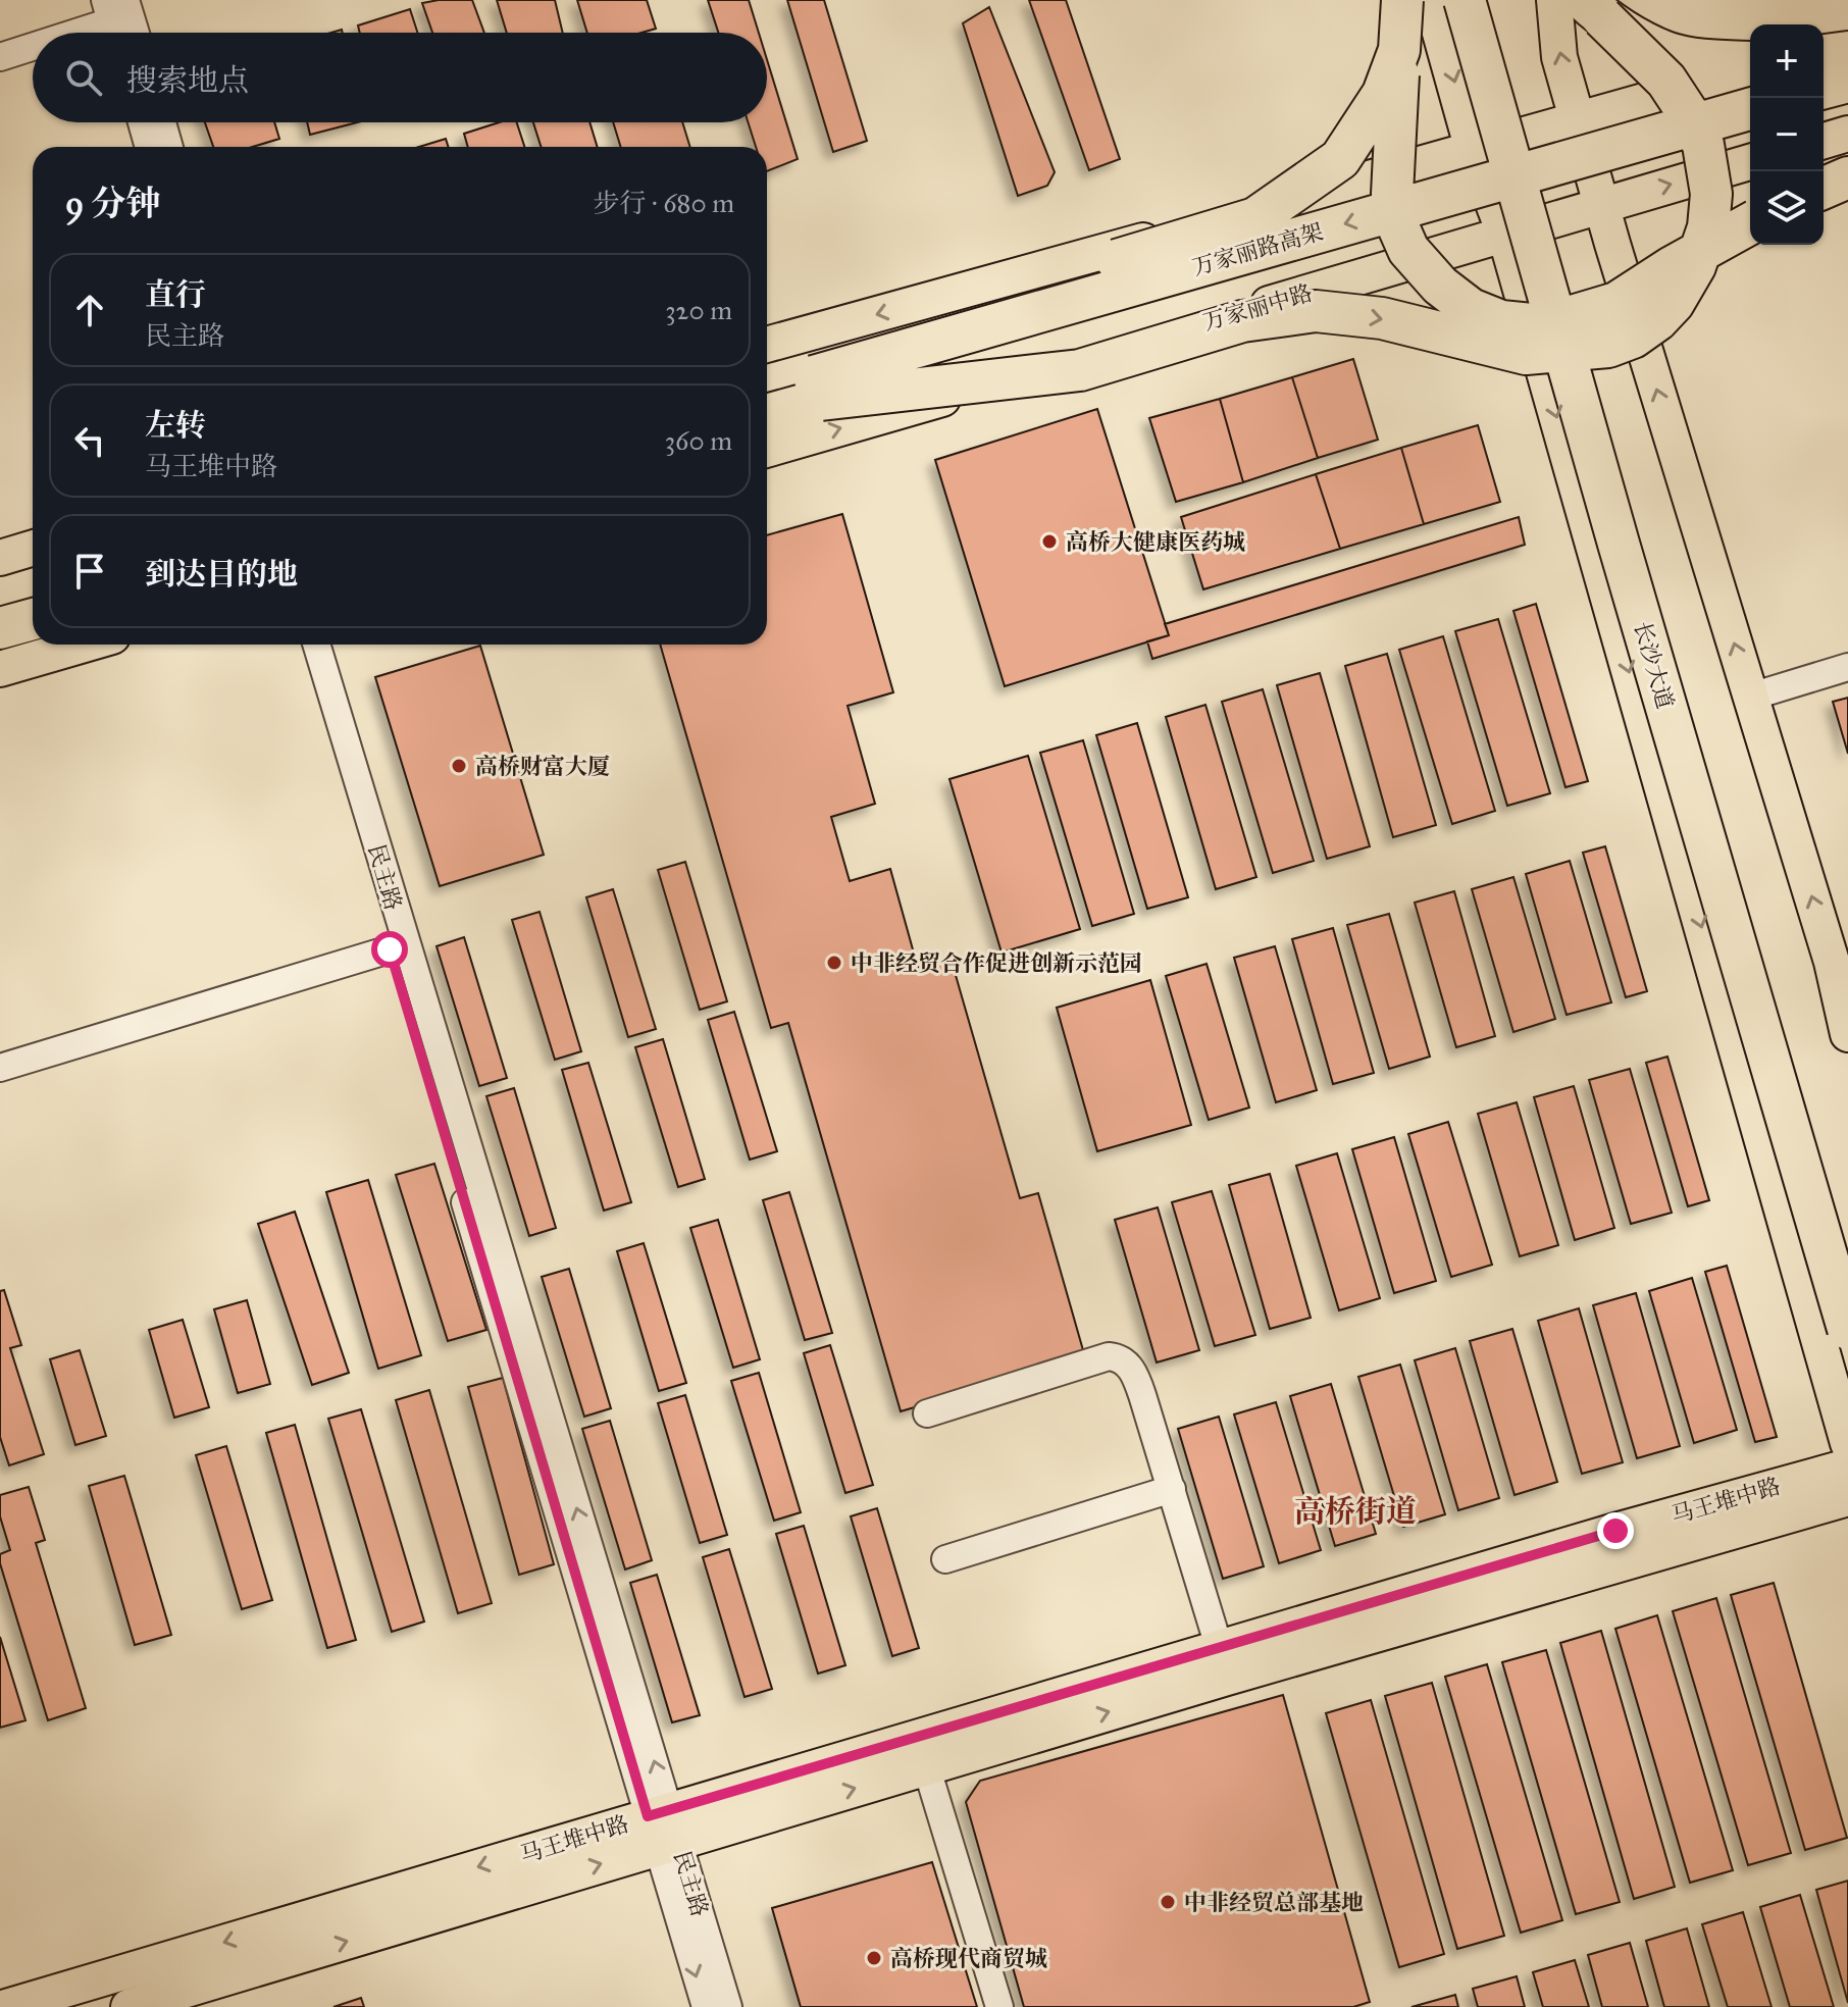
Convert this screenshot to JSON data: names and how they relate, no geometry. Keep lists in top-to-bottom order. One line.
{"streets":{"highway":["万家丽路高架","长沙大道"],"main road":["万家丽中路","马王堆中路"],"street":["民主路"]},"crossings":[["民主路","马王堆中路"]],"districts":["高桥街道"],"places":["高桥大健康医药城","高桥财富大厦","中非经贸合作促进创新示范园","中非经贸总部基地","高桥现代商贸城"],"page":{"map_buttons":["+","−"],"search":"搜索地点","heading":["9 分钟","步行 · 680 m"],"list":[["直行","民主路","320 m"],["左转","马王堆中路","360 m"],"到达目的地"]}}
